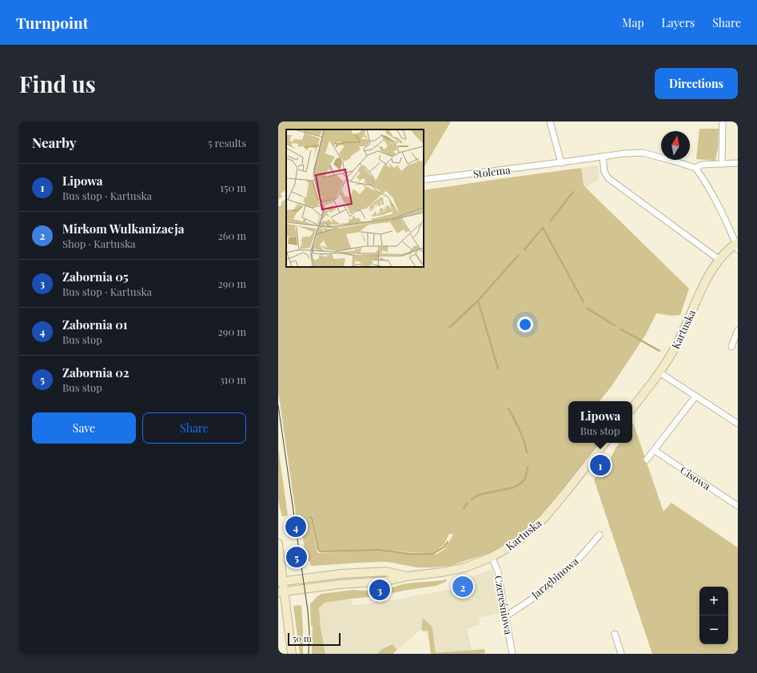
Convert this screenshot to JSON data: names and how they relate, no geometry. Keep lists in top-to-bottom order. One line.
{"streets":{"street":["Stolema","Kartuska","Cisowa","Jarzębinowa","Czereśniowa"]},"crossings":[["Kartuska","Czereśniowa"],["Jarzębinowa","Czereśniowa"]],"scale_bar":"50 m","north":"top","page":{"header":"Turnpoint","nav":["Map","Layers","Share"],"buttons":["Directions",["Save","Share"]],"title":"Find us","heading":["Nearby","5 results"],"list":[{"mark":"1","name":"Lipowa","note":"Bus stop · Kartuska","value":"150 m"},{"mark":"2","name":"Mirkom Wulkanizacja","note":"Shop · Kartuska","value":"260 m"},{"mark":"3","name":"Zabornia 05","note":"Bus stop · Kartuska","value":"290 m"},{"mark":"4","name":"Zabornia 01","note":"Bus stop","value":"290 m"},{"mark":"5","name":"Zabornia 02","note":"Bus stop","value":"310 m"}],"popup":["Lipowa","Bus stop"],"pins":["1","4","5","2","3"],"map_buttons":["+","−"],"scale":"50 m"}}
